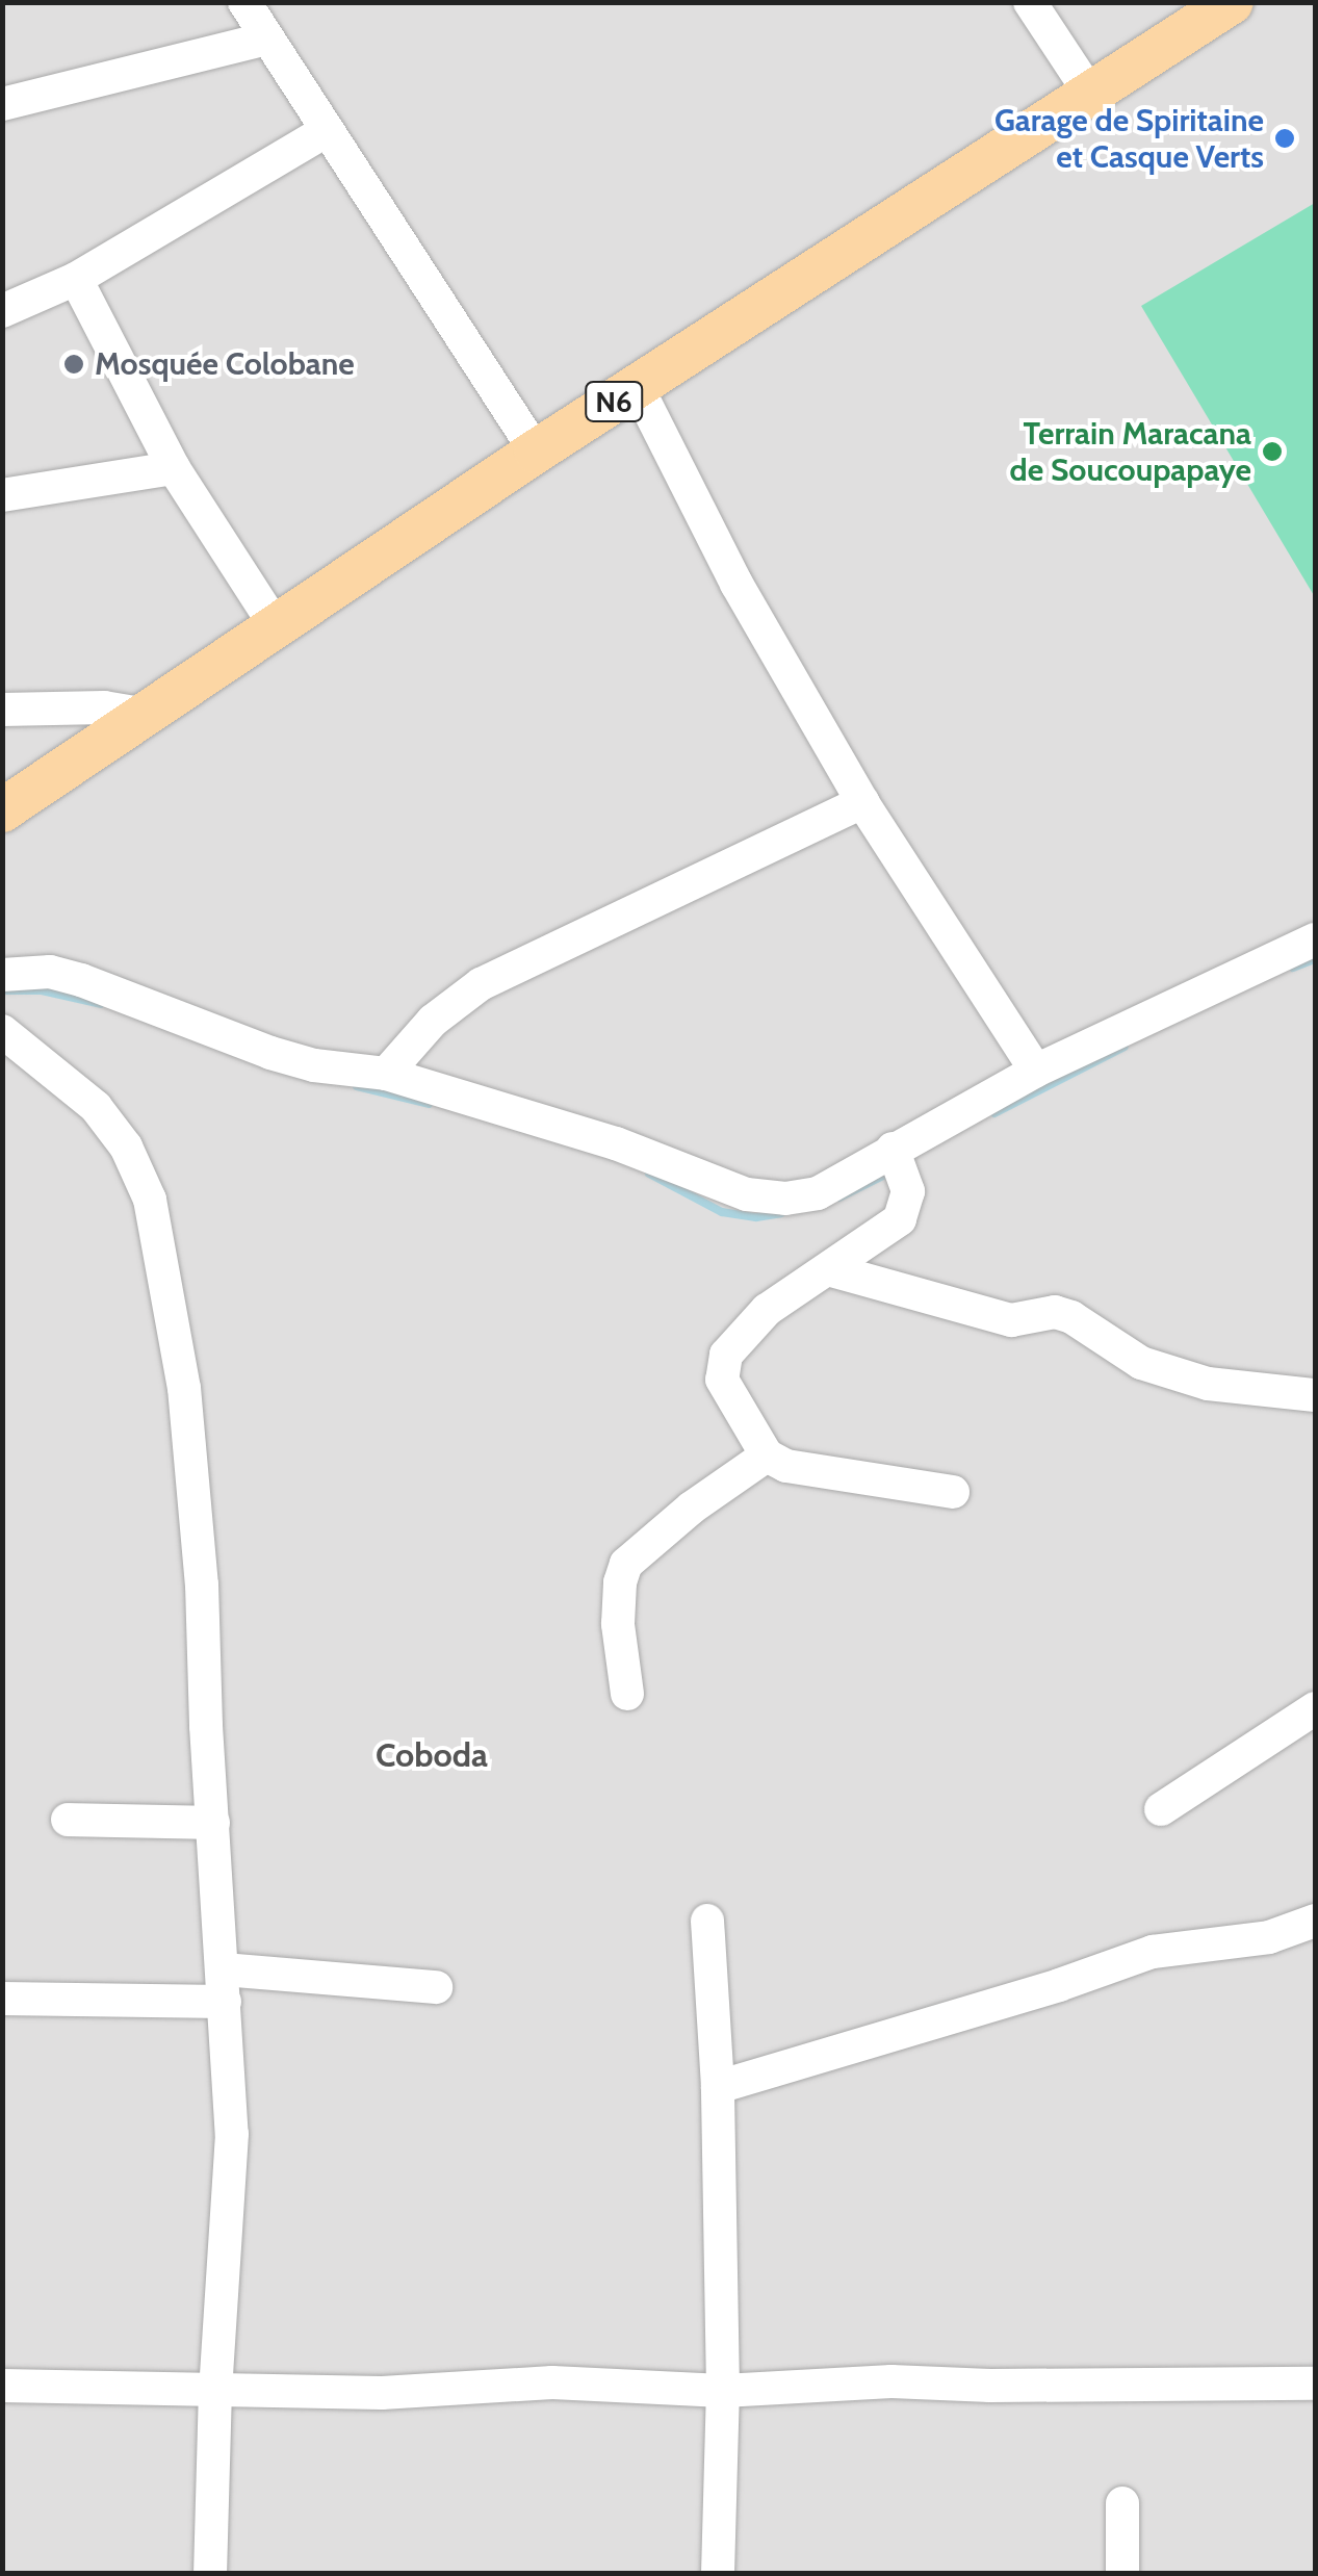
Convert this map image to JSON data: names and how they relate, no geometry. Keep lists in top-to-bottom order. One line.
{"streets":{"main road":["N6"]},"districts":["Coboda"],"places":["Garage de Spiritaine et Casque Verts","Mosquée Colobane","Terrain Maracana de Soucoupapaye"]}
